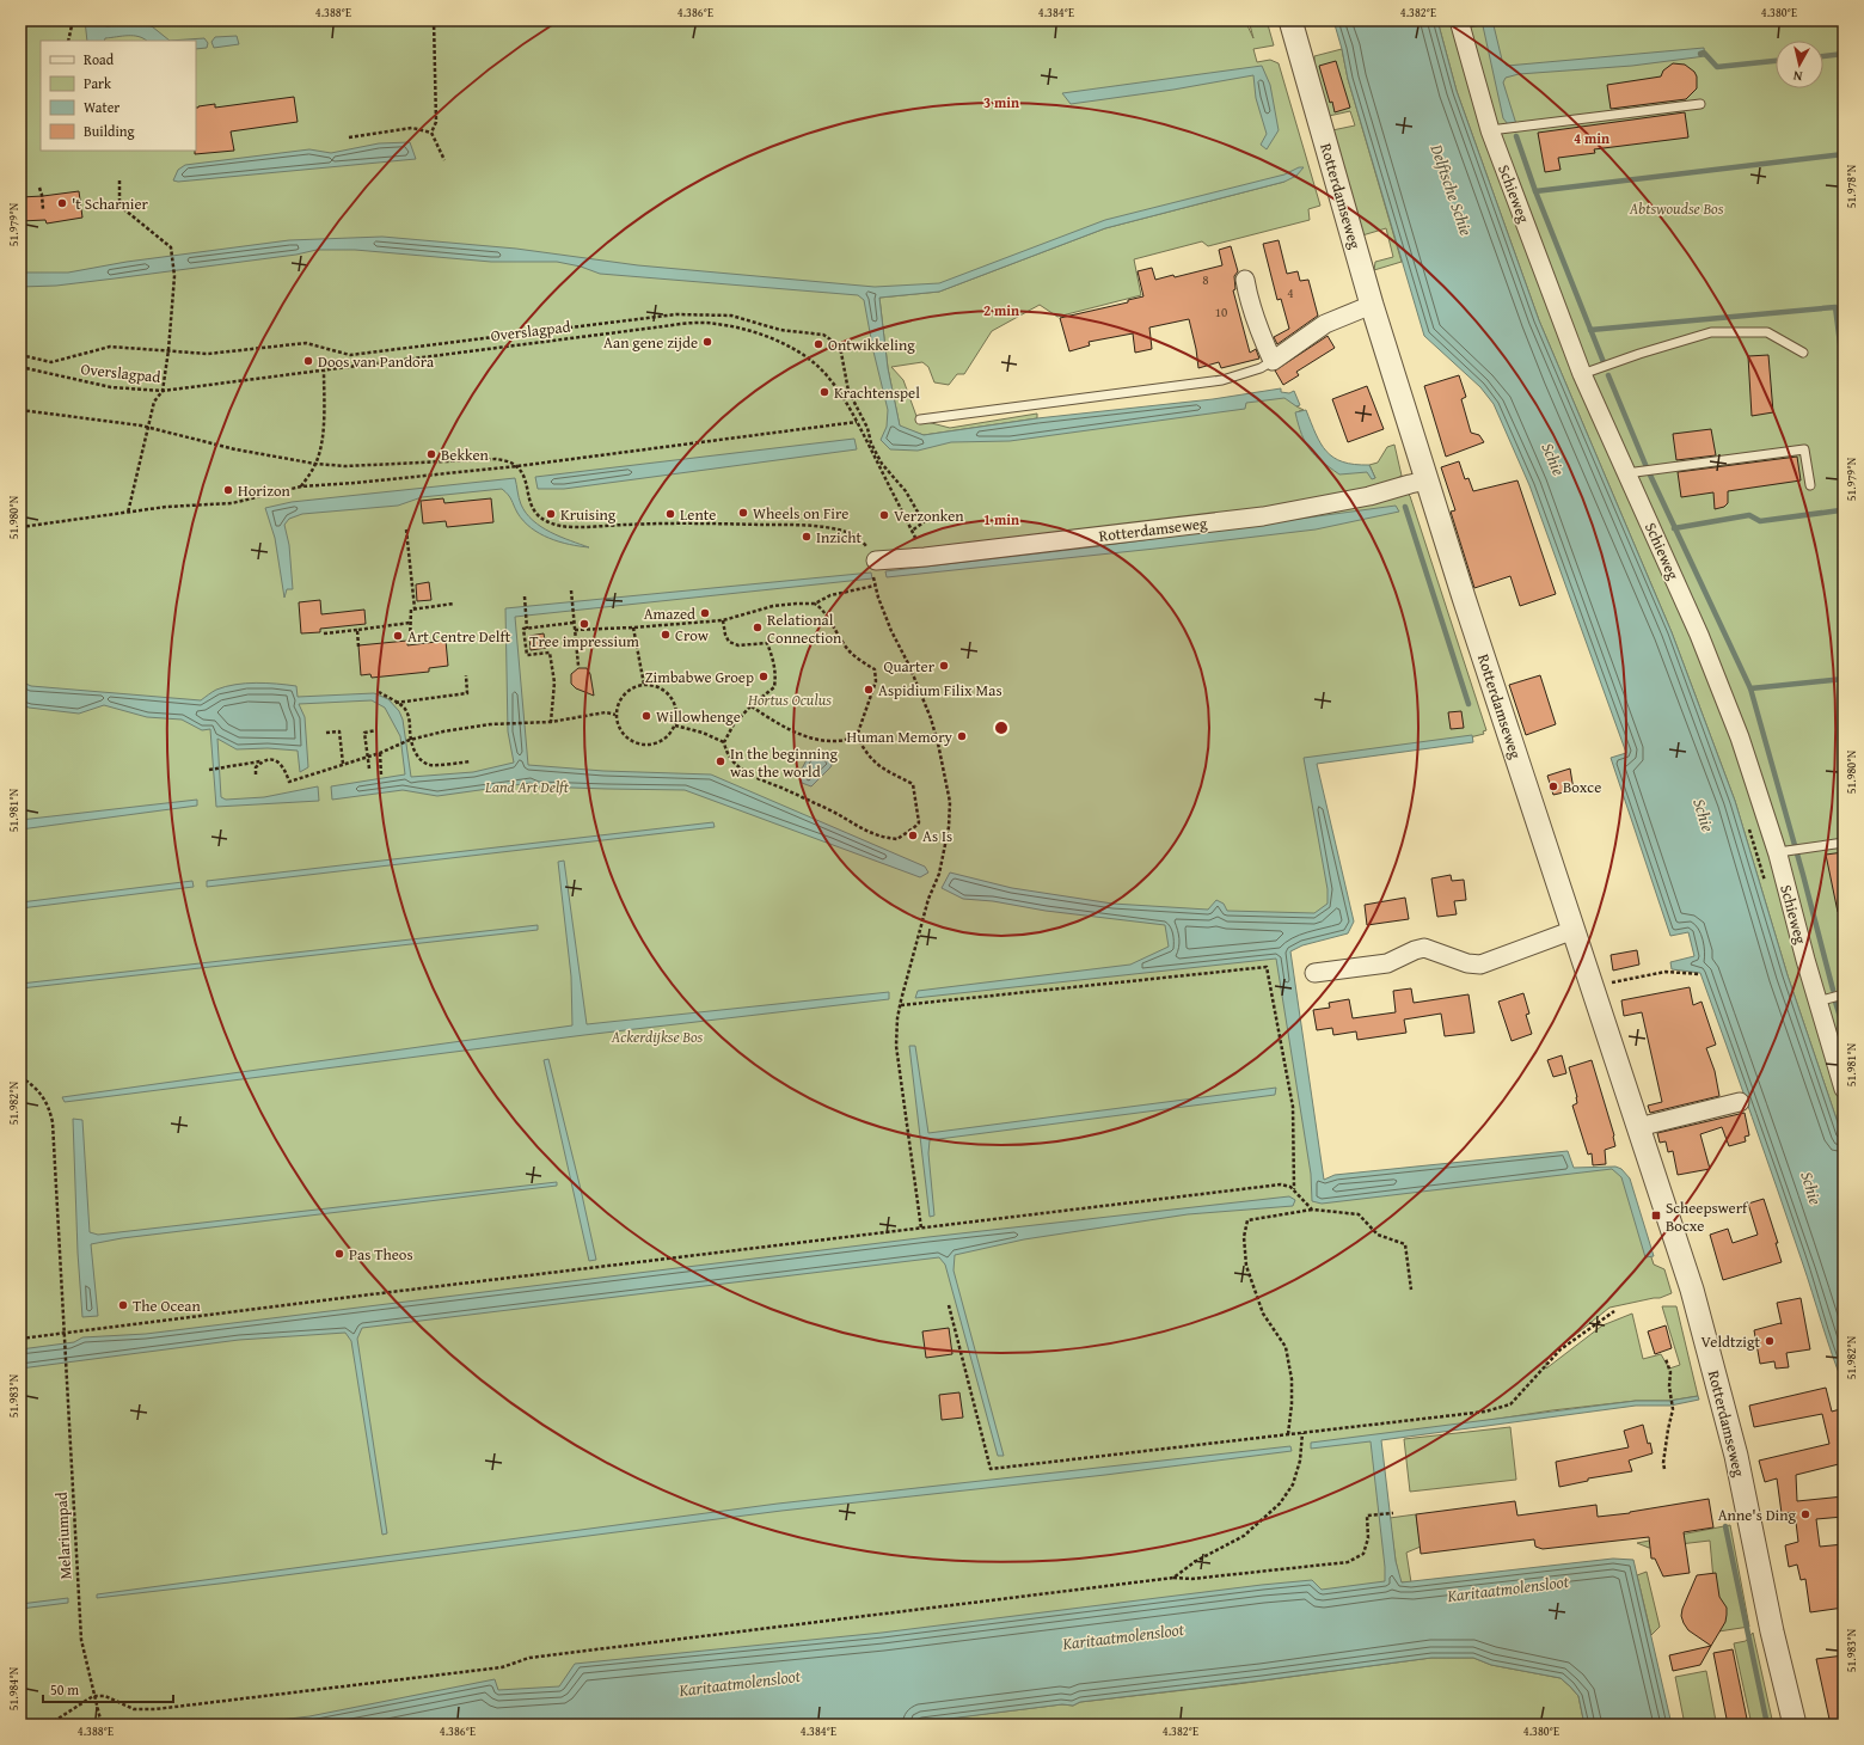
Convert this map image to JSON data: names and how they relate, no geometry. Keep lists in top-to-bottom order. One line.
{"streets":{"street":["Schieweg","Rotterdamseweg"],"path":["Overslagpad","Melariumpad"]},"crossings":[["Rotterdamseweg","Overslagpad"]],"water":["Delftsche Schie","Schie","Karitaatmolensloot"],"parks":["Abtswoudse Bos","Hortus Oculus","Land Art Delft","Ackerdijkse Bos"],"places":{"other":["'t Scharnier","Aan gene zijde","Ontwikkeling","Doos van Pandora","Krachtenspel","Bekken","Horizon","Wheels on Fire","Kruising","Lente","Verzonken","Inzicht","Amazed","Tree impressium","Relational Connection","Crow","Art Centre Delft","Quarter","Zimbabwe Groep","Aspidium Filix Mas","Willowhenge","Human Memory","In the beginning was the world","Boxce","As Is","Pas Theos","The Ocean","Veldtzigt","Anne's Ding"],"transit":["Scheepswerf Bocxe"]},"house_numbers":["8","4","10"],"legend":["Road","Park","Water","Building"],"scale_bar":"50 m","north":"bottom","coordinates":["4.388°E","4.386°E","4.384°E","4.382°E","4.380°E","51.978°N","51.979°N","51.980°N","51.981°N","51.982°N","51.983°N","51.984°N"],"rings":["3 min","4 min","2 min","1 min"]}
